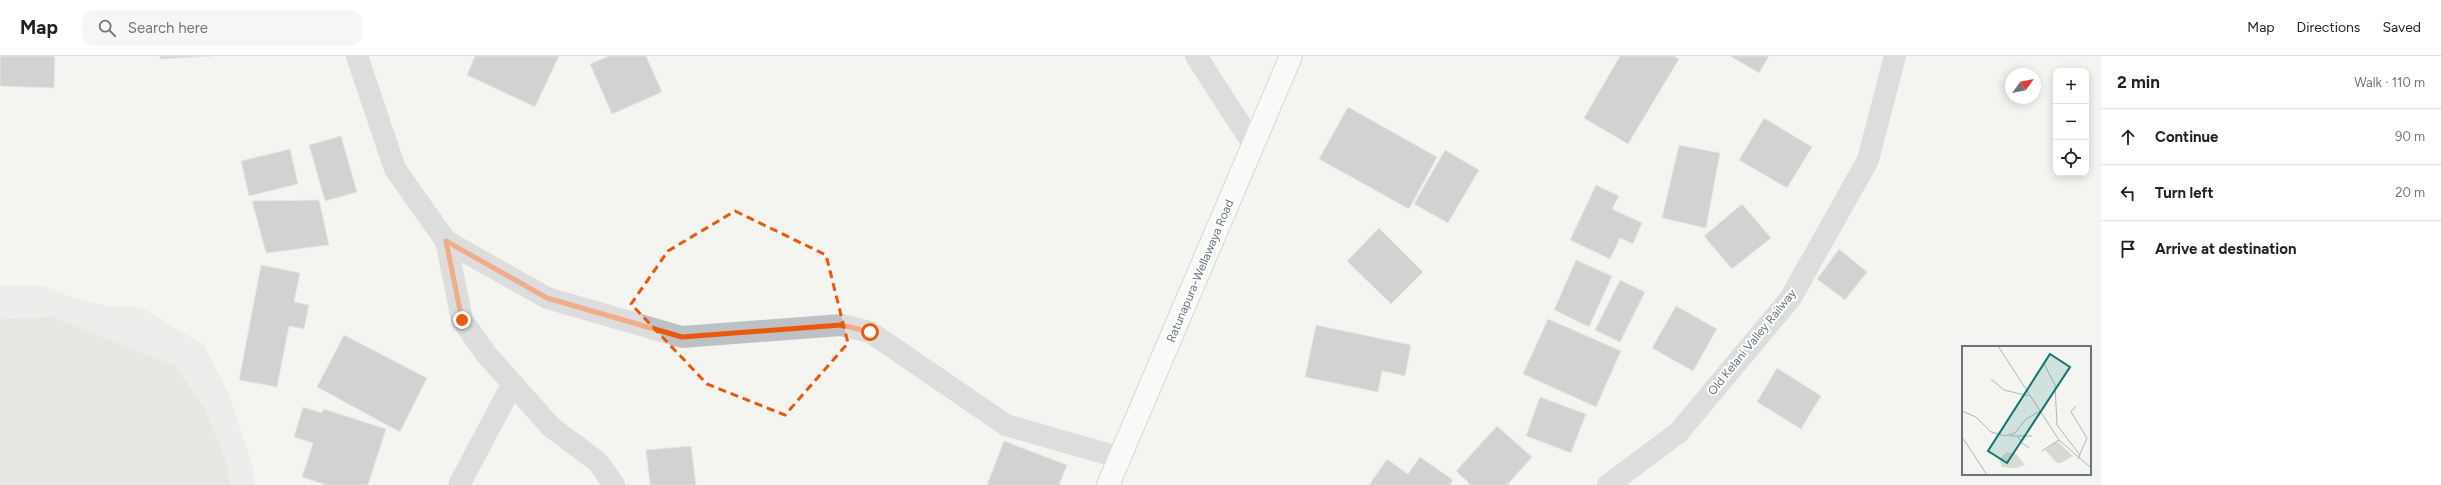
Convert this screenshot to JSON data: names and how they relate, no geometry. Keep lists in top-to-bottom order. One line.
{"streets":{"highway":["Ratunapura-Wellawaya Road"],"street":["Old Kelani Valley Railway"]},"north":"top right","page":{"header":"Map","search":"Search here","nav":["Map","Directions","Saved"],"heading":["2 min","Walk · 110 m"],"map_buttons":["+","−"],"list":[["Continue","90 m"],["Turn left","20 m"],"Arrive at destination"]}}
